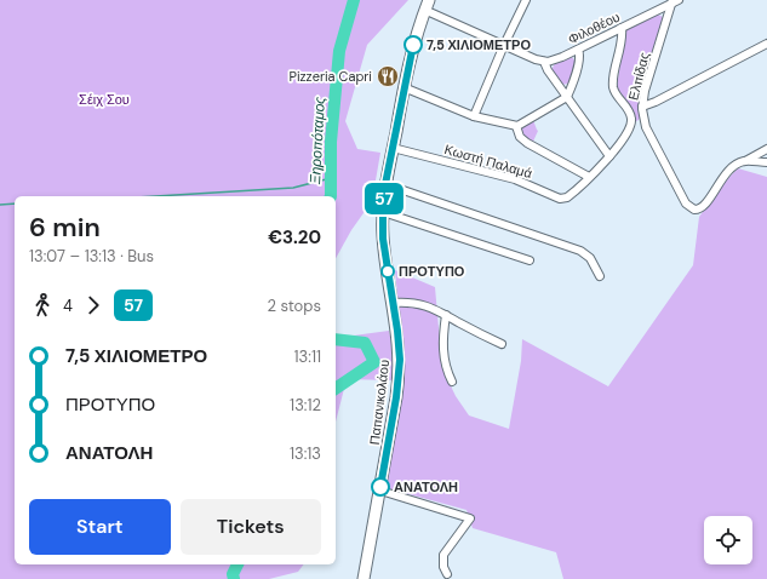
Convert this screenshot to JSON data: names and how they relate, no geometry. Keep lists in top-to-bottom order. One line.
{"streets":{"main road":["Παπανικολάου"],"street":["Φιλοθέου","Ελπίδας","Κωστή Παλαμά"]},"crossings":[["Φιλοθέου","Ελπίδας"],["Φιλοθέου","Κωστή Παλαμά"],["Κωστή Παλαμά","Παπανικολάου"]],"water":["Ξηροπόταμος"],"parks":["Σέιχ Σου"],"places":{"other":["7,5 ΧΙΛΙΟΜΕΤΡΟ","ΠΡΟΤΥΠΟ","ΑΝΑΤΟΛΗ"],"restaurant":["Pizzeria Capri"]},"lines":["bus line 57"],"page":{"on_map":"57","heading":["6 min","13:07 – 13:13 · Bus","€3.20"],"legs":["4","57","2 stops"],"list":[{"name":"7,5 ΧΙΛΙΟΜΕΤΡΟ","value":"13:11"},{"name":"ΠΡΟΤΥΠΟ","value":"13:12"},{"name":"ΑΝΑΤΟΛΗ","value":"13:13"}],"buttons":["Start","Tickets"]}}
